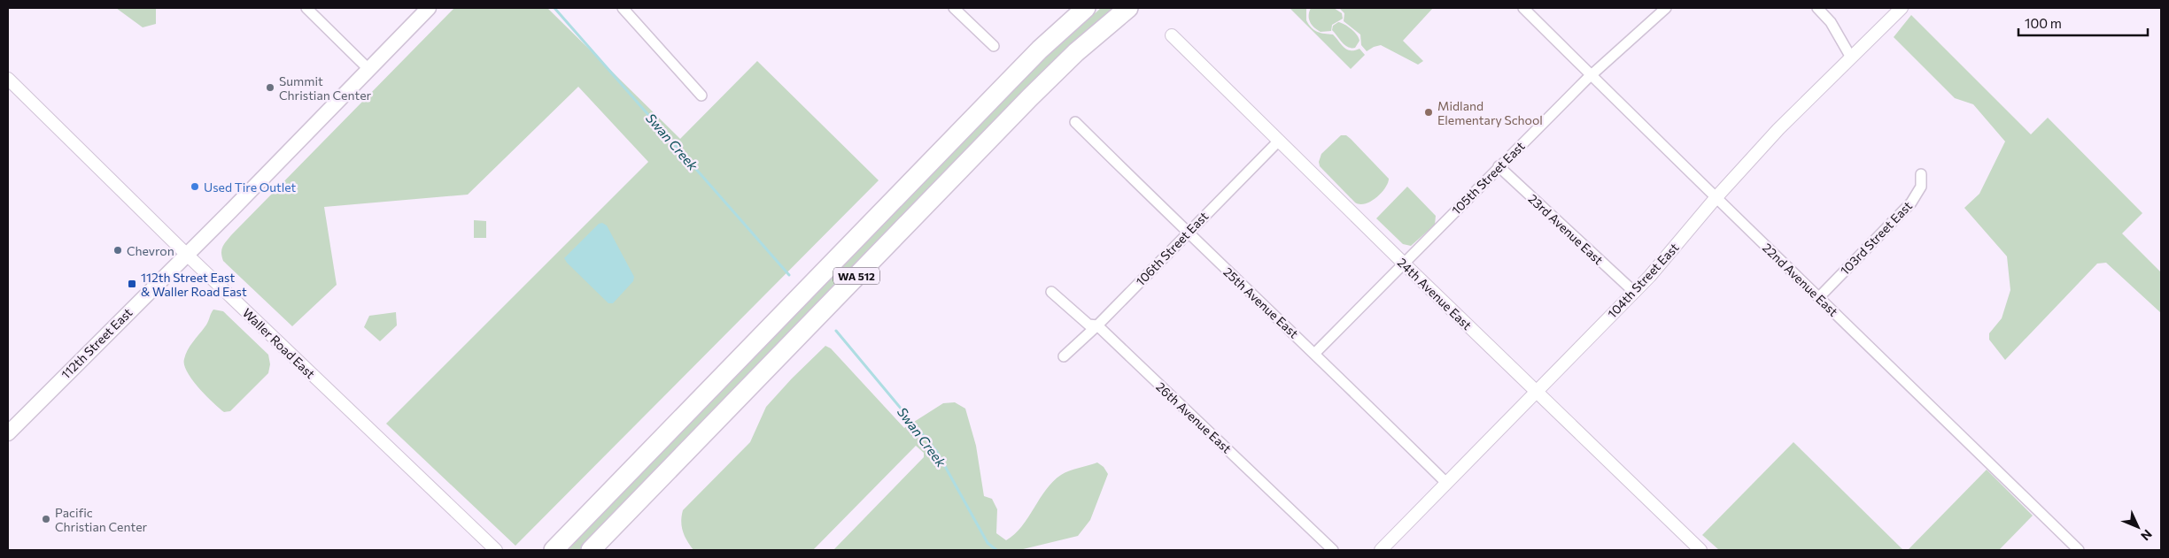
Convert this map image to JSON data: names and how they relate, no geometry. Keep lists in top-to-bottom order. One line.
{"streets":{"highway":["WA 512"],"main road":["112th Street East"],"street":["105th Street East","23rd Avenue East","103rd Street East","106th Street East","22nd Avenue East","104th Street East","24th Avenue East","25th Avenue East","Waller Road East","26th Avenue East"]},"crossings":[["105th Street East","23rd Avenue East"],["105th Street East","22nd Avenue East"],["105th Street East","24th Avenue East"],["105th Street East","25th Avenue East"],["23rd Avenue East","104th Street East"],["103rd Street East","22nd Avenue East"],["106th Street East","24th Avenue East"],["106th Street East","25th Avenue East"],["106th Street East","26th Avenue East"],["22nd Avenue East","104th Street East"],["104th Street East","24th Avenue East"],["104th Street East","25th Avenue East"],["112th Street East","Waller Road East"]],"water":["Swan Creek"],"places":{"other":["Summit Christian Center","Midland Elementary School","Used Tire Outlet","Chevron","Pacific Christian Center"],"transit":["112th Street East & Waller Road East"]},"scale_bar":"100 m","north":"bottom right"}
